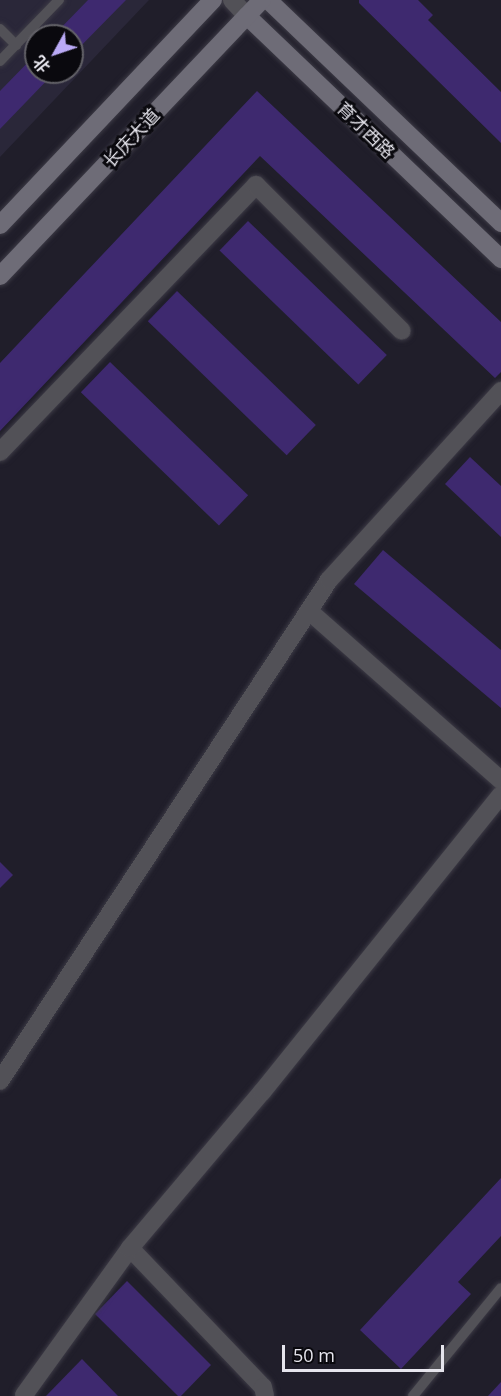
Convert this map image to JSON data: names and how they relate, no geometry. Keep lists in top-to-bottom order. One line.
{"streets":{"main road":["育才西路","长庆大道"]},"crossings":[["育才西路","长庆大道"]],"scale_bar":"50 m","north":"bottom left"}
